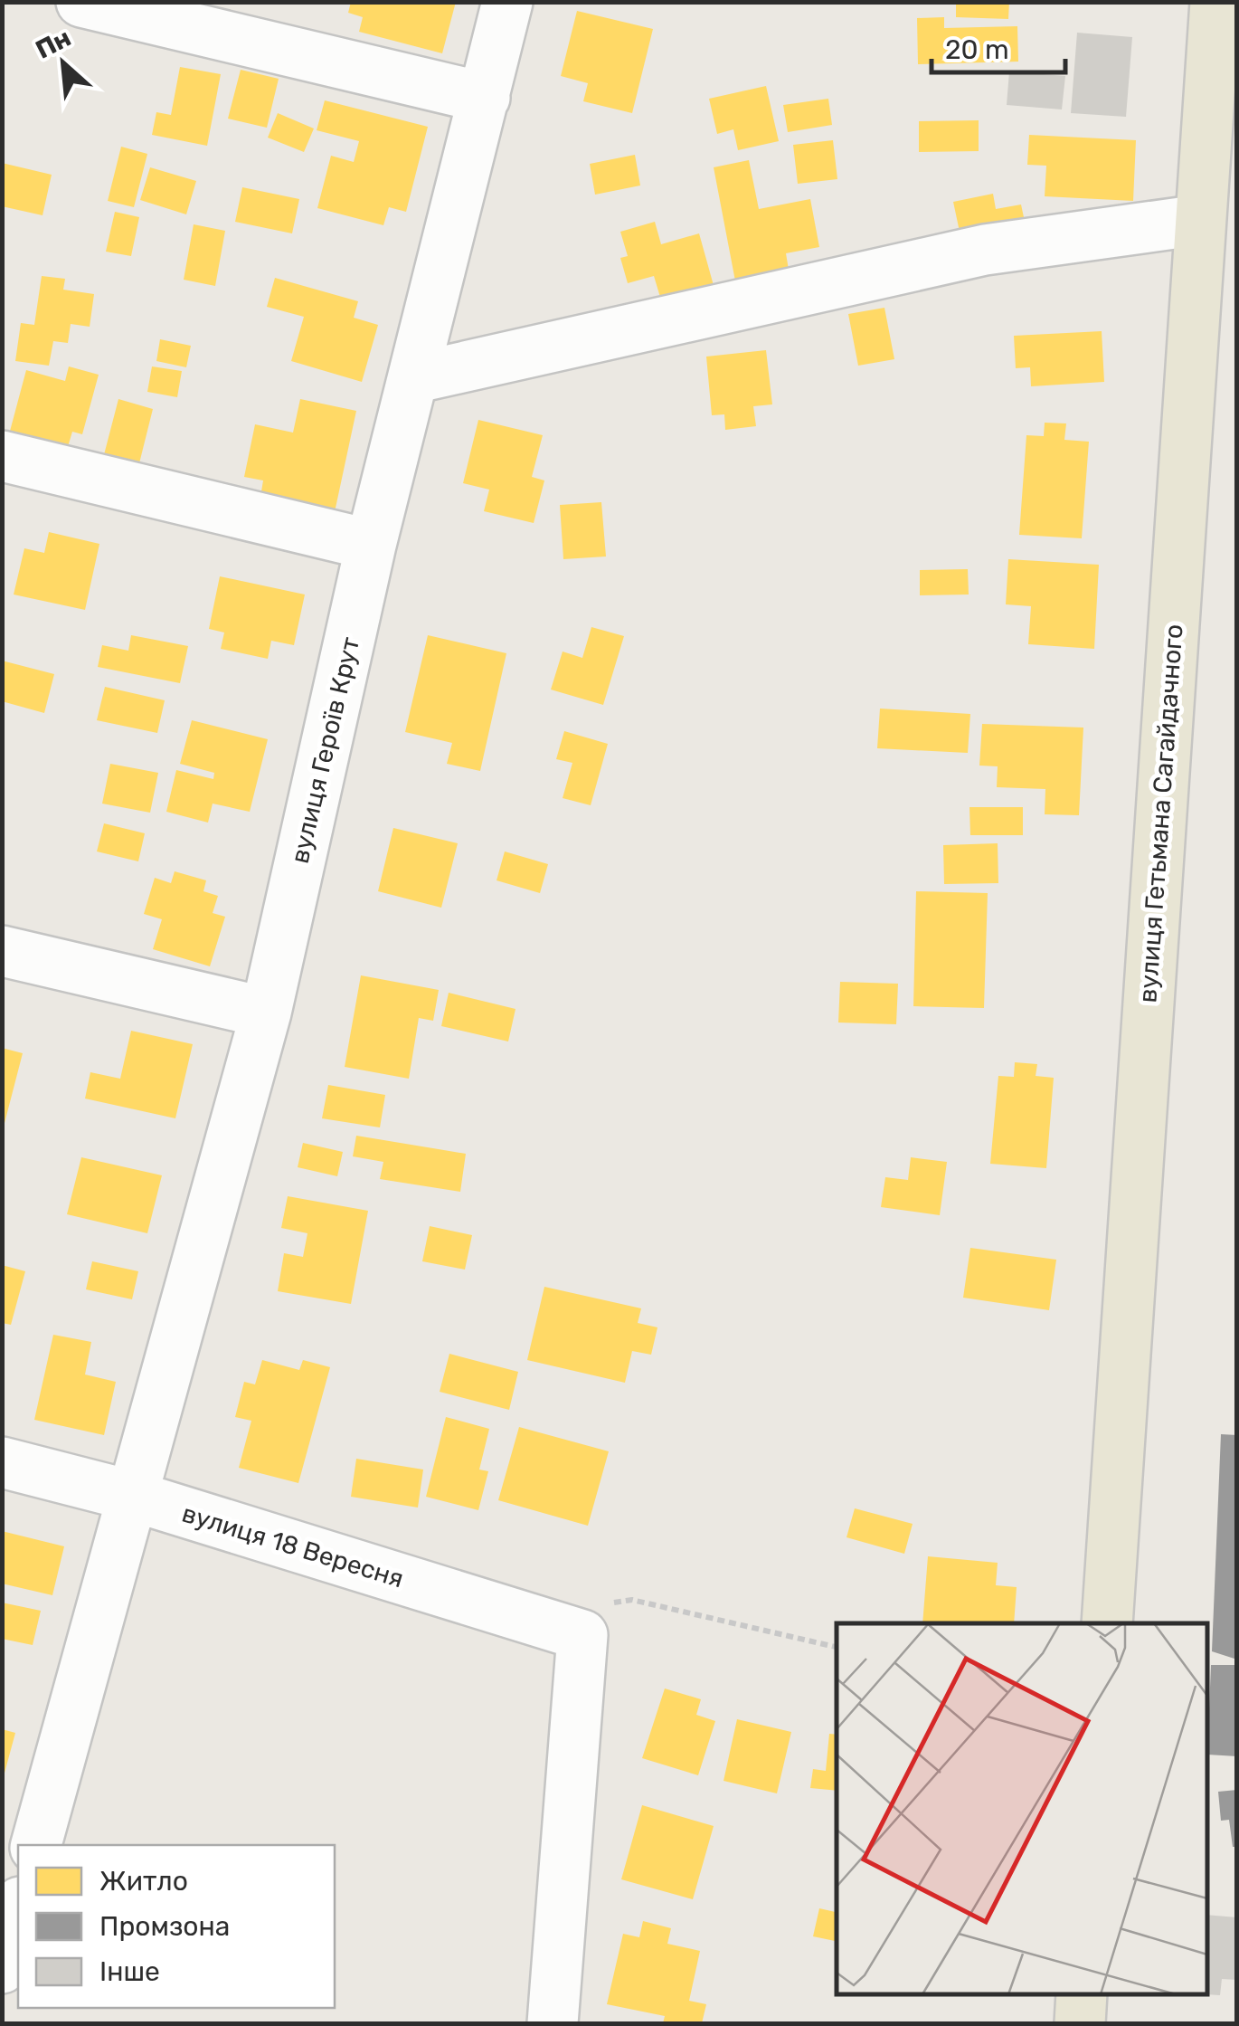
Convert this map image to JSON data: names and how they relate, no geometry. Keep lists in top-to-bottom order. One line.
{"streets":{"main road":["вулиця Гетьмана Сагайдачного"],"street":["вулиця Героїв Крут","вулиця 18 Вересня"]},"crossings":[["вулиця Героїв Крут","вулиця 18 Вересня"]],"legend":["Житло","Промзона","Інше"],"scale_bar":"20 m","north":"top left"}
